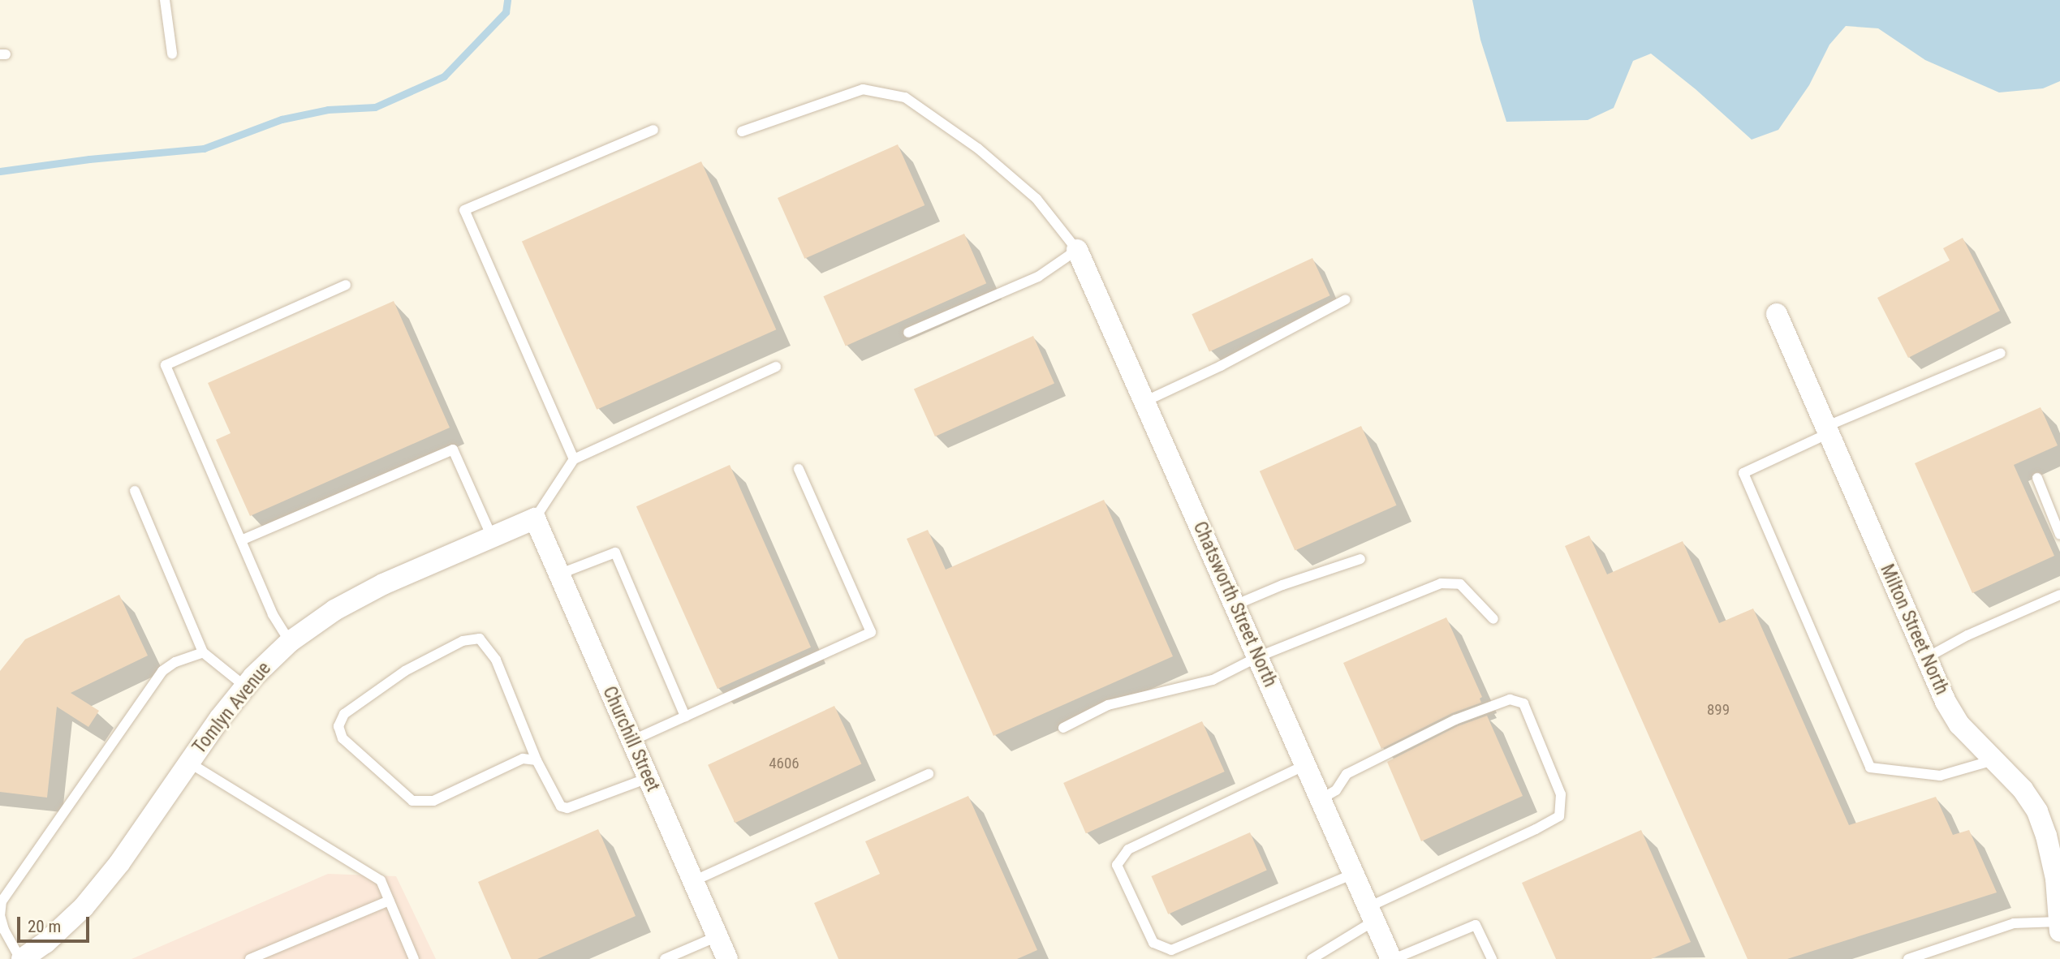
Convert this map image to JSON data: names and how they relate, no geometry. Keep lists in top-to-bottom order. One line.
{"streets":{"street":["Chatsworth Street North","Milton Street North","Tomlyn Avenue","Churchill Street"]},"crossings":[["Tomlyn Avenue","Churchill Street"]],"house_numbers":["899","4606"],"scale_bar":"20 m"}
